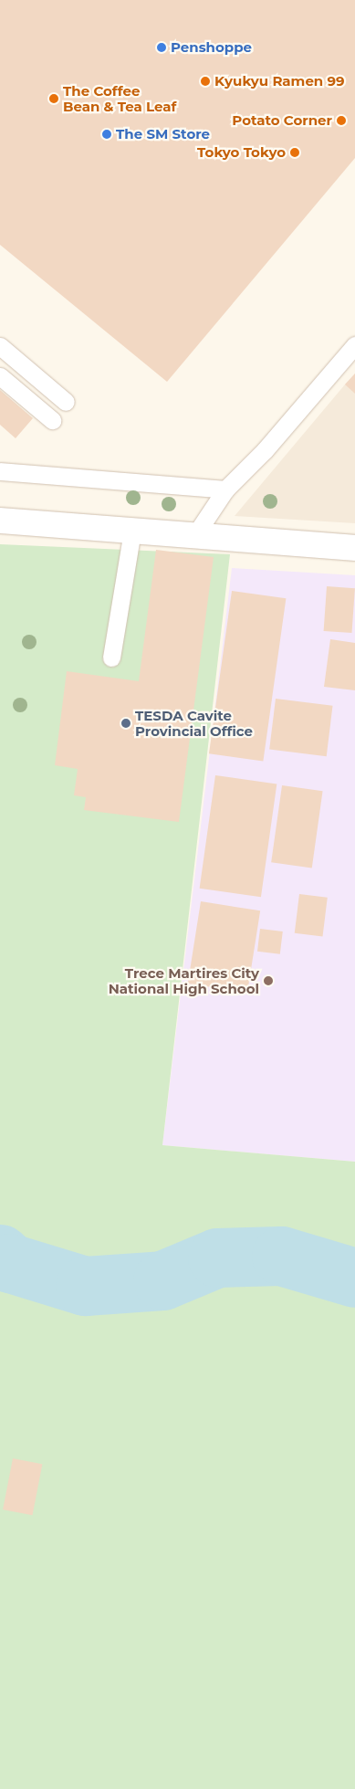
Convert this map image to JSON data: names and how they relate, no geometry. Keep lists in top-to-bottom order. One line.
{"places":["Penshoppe","Kyukyu Ramen 99","The Coffee Bean & Tea Leaf","Potato Corner","The SM Store","Tokyo Tokyo","TESDA Cavite Provincial Office","Trece Martires City National High School"]}
